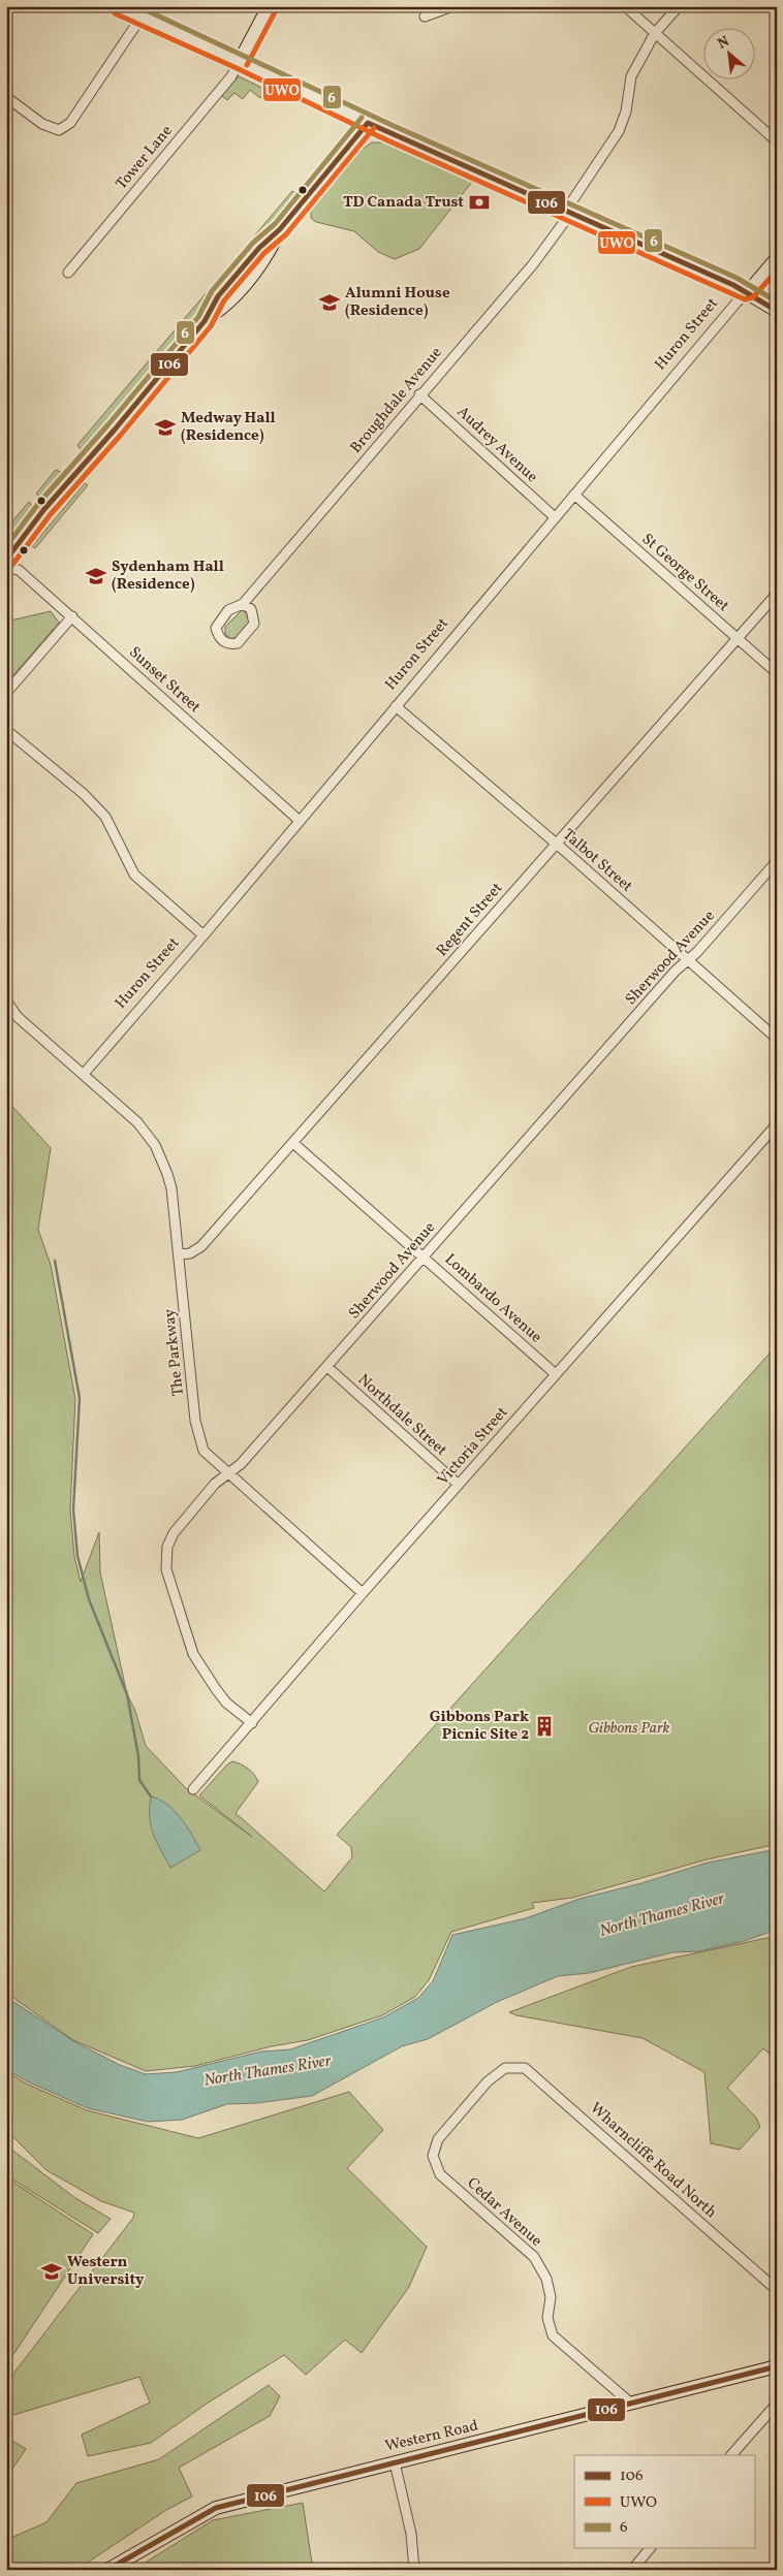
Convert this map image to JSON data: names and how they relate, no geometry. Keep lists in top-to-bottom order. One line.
{"streets":{"main road":["Huron Street","Western Road"],"street":["Tower Lane","Broughdale Avenue","Audrey Avenue","St George Street","Sunset Street","Talbot Street","Regent Street","Sherwood Avenue","Lombardo Avenue","The Parkway","Northdale Street","Victoria Street","Wharncliffe Road North","Cedar Avenue"]},"crossings":[["Huron Street","Audrey Avenue"],["Huron Street","St George Street"],["Huron Street","Sunset Street"],["Huron Street","Talbot Street"],["Huron Street","The Parkway"],["Broughdale Avenue","Audrey Avenue"],["St George Street","Regent Street"],["Talbot Street","Regent Street"],["Talbot Street","Sherwood Avenue"],["Regent Street","Lombardo Avenue"],["Regent Street","The Parkway"],["Sherwood Avenue","Lombardo Avenue"],["Sherwood Avenue","The Parkway"],["Sherwood Avenue","Northdale Street"],["Sherwood Avenue","Victoria Street"],["Lombardo Avenue","Victoria Street"],["The Parkway","Victoria Street"],["Northdale Street","Victoria Street"],["Wharncliffe Road North","Cedar Avenue"],["Cedar Avenue","Western Road"]],"water":["North Thames River"],"parks":["Gibbons Park"],"places":{"bank":["TD Canada Trust"],"school or university":["Alumni House (Residence)","Medway Hall (Residence)","Sydenham Hall (Residence)","Western University"],"building":["Gibbons Park Picnic Site 2"]},"lines":["transit line 6","transit line UWO","transit line 106"],"legend":["106","UWO","6"],"north":"top left"}
